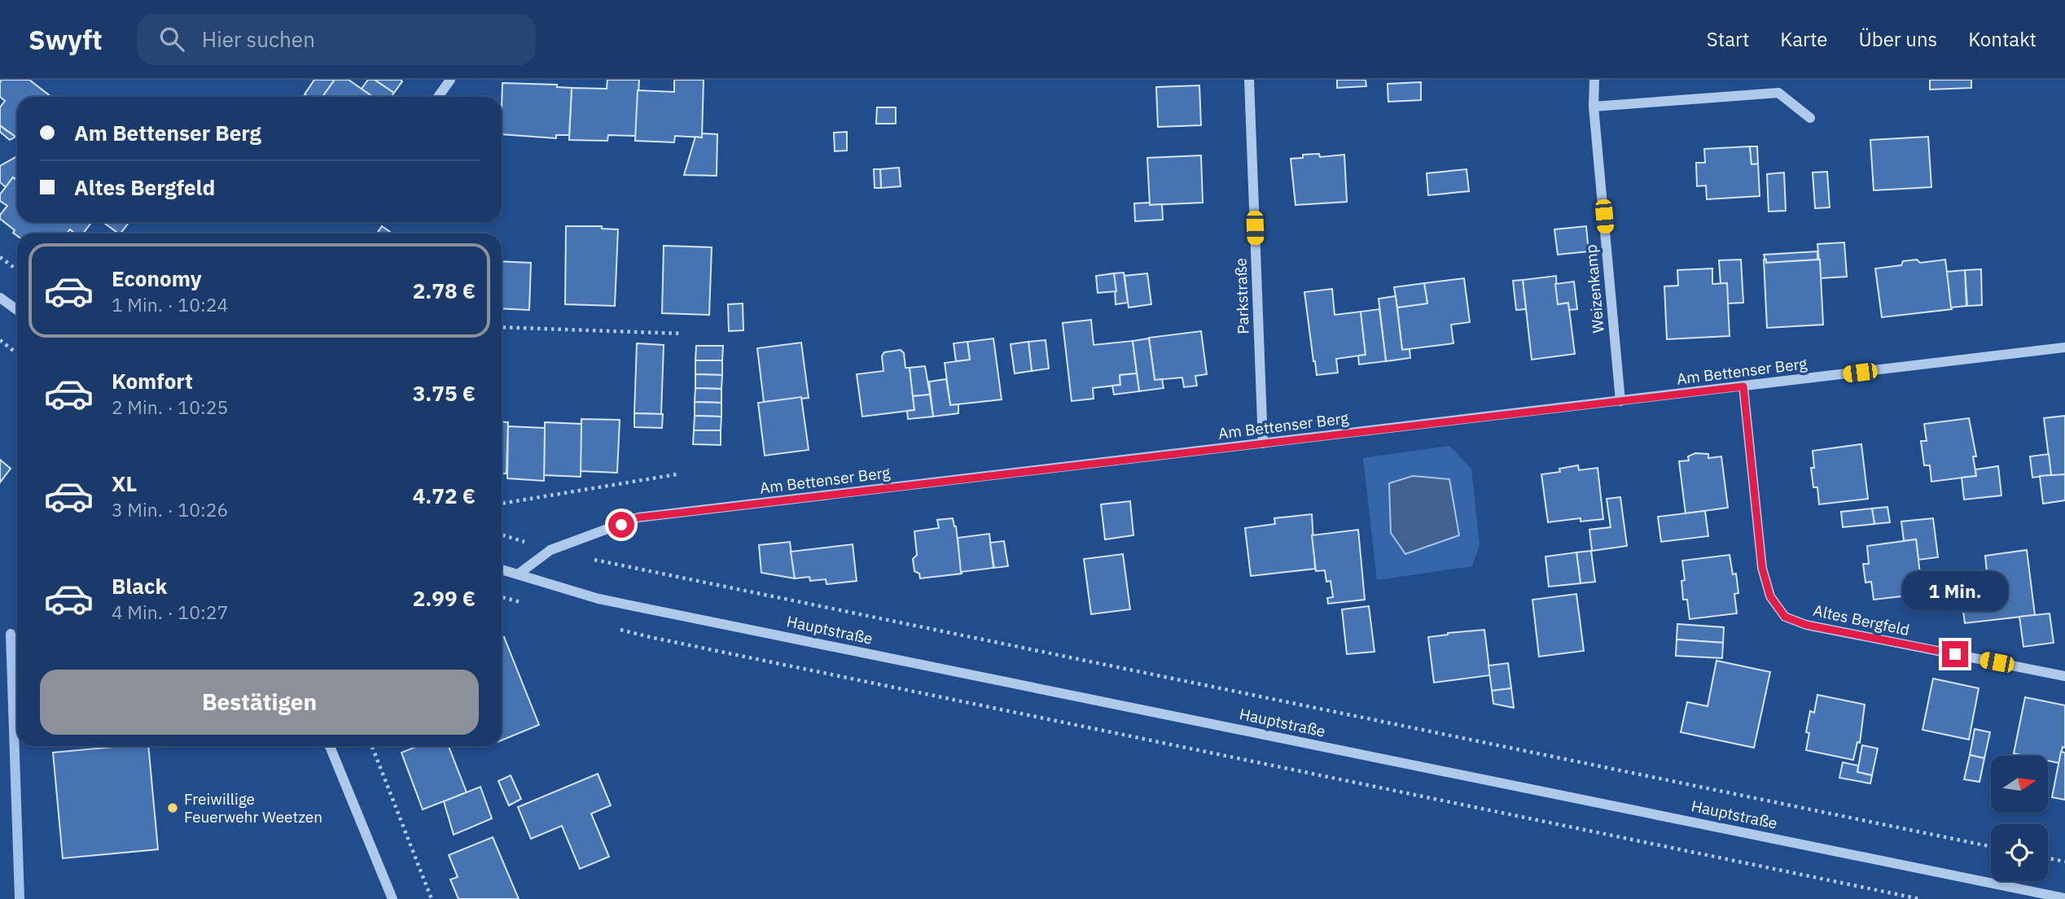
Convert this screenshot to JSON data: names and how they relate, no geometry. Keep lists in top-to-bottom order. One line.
{"streets":{"street":["Weizenkamp","Parkstraße","Am Bettenser Berg","Altes Bergfeld","Hauptstraße"]},"crossings":[["Weizenkamp","Am Bettenser Berg"],["Parkstraße","Am Bettenser Berg"],["Am Bettenser Berg","Altes Bergfeld"],["Am Bettenser Berg","Hauptstraße"]],"places":["Freiwillige Feuerwehr Weetzen"],"north":"right","page":{"header":"Swyft","search":"Hier suchen","nav":["Start","Karte","Über uns","Kontakt"],"banner":["Am Bettenser Berg","Altes Bergfeld"],"list":[{"name":"Economy","note":"1 Min. · 10:24","value":"2.78 €"},{"name":"Komfort","note":"2 Min. · 10:25","value":"3.75 €"},{"name":"XL","note":"3 Min. · 10:26","value":"4.72 €"},{"name":"Black","note":"4 Min. · 10:27","value":"2.99 €"}],"bubble":"1 Min.","buttons":"Bestätigen"}}
